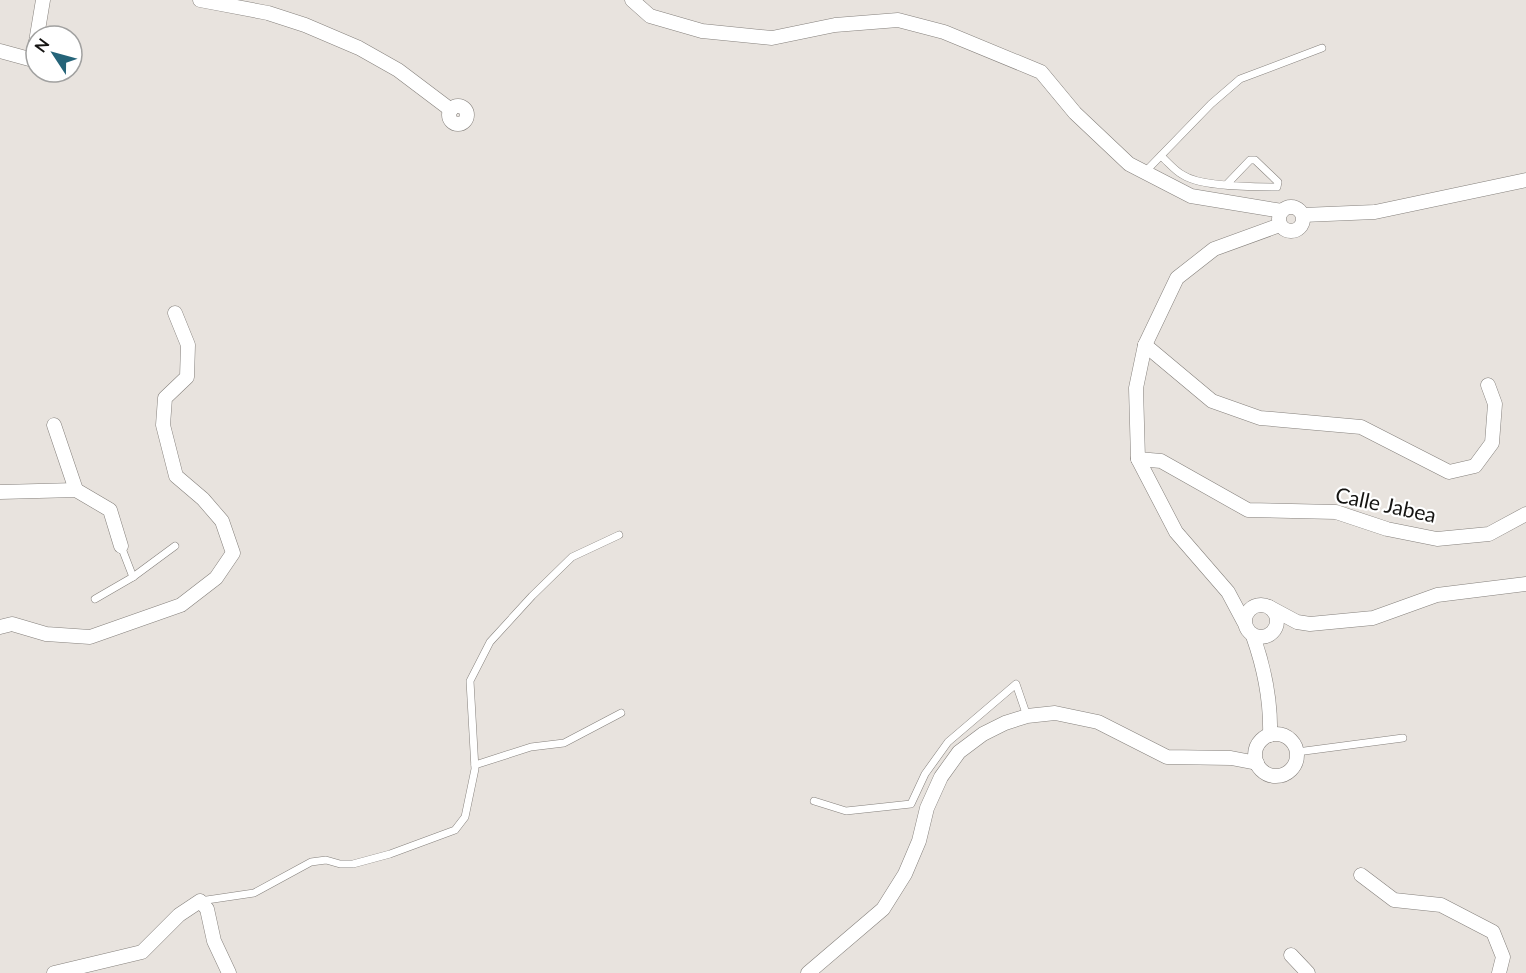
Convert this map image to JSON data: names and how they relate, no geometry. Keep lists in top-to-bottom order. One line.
{"streets":{"street":["Calle Jabea"]},"north":"top left"}
